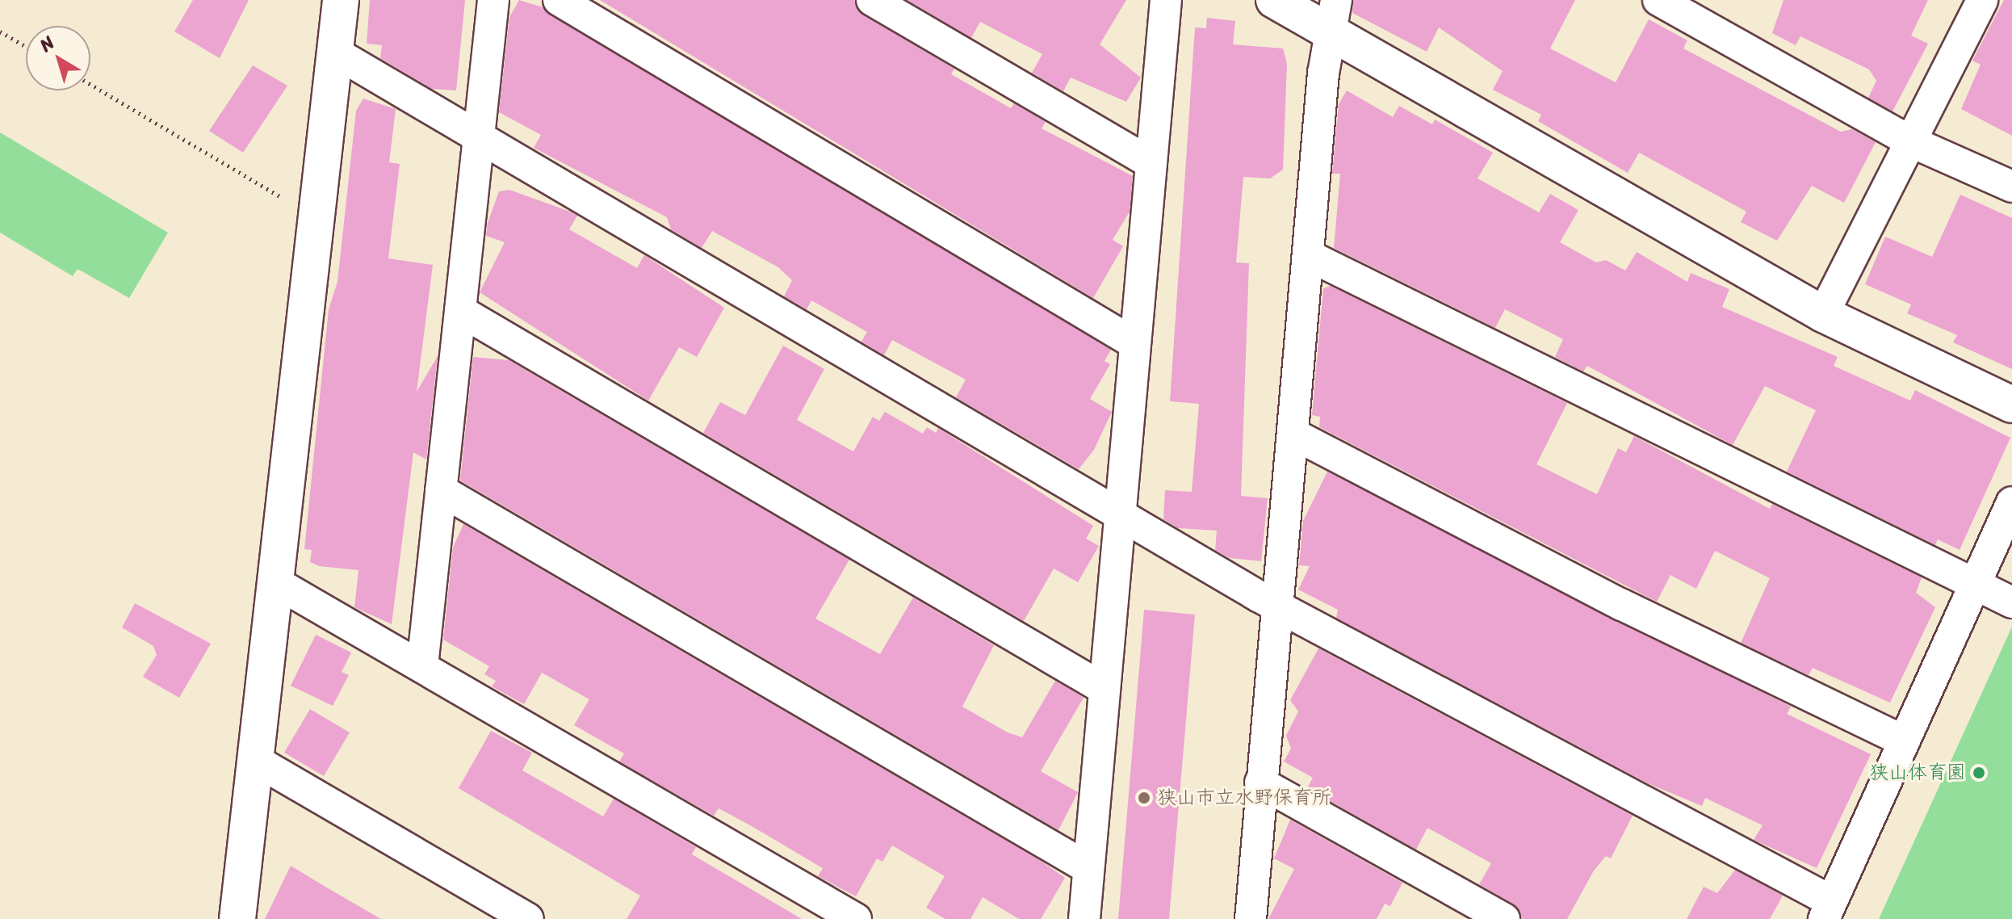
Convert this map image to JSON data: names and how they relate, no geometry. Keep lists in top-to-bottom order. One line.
{"places":["狭山体育園","狭山市立水野保育所"],"north":"top left"}
